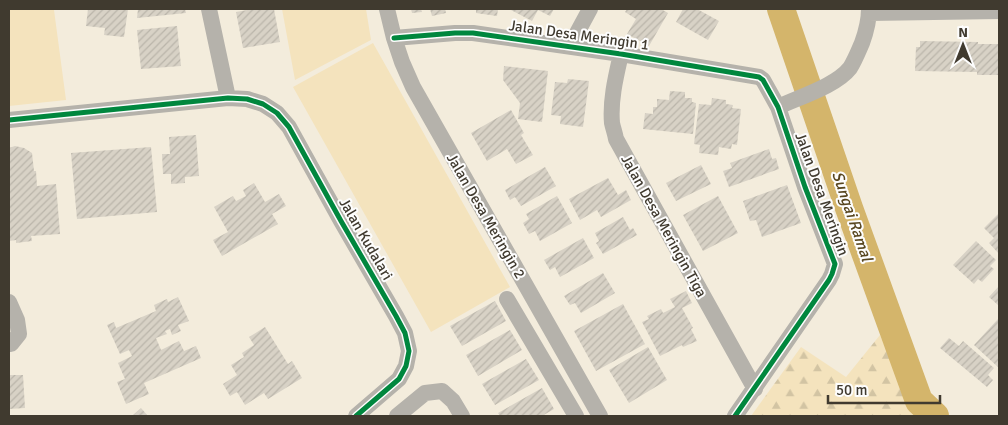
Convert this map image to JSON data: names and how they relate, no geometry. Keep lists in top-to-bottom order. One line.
{"streets":{"street":["Jalan Desa Meringin 1","Jalan Desa Meringin","Jalan Desa Meringin 2","Jalan Desa Meringin Tiga","Jalan Kudalari"]},"crossings":[["Jalan Desa Meringin 1","Jalan Desa Meringin"],["Jalan Desa Meringin 1","Jalan Desa Meringin 2"],["Jalan Desa Meringin 1","Jalan Desa Meringin Tiga"],["Jalan Desa Meringin","Jalan Desa Meringin Tiga"]],"water":["Sungai Ramal"],"scale_bar":"50 m","north":"top"}
